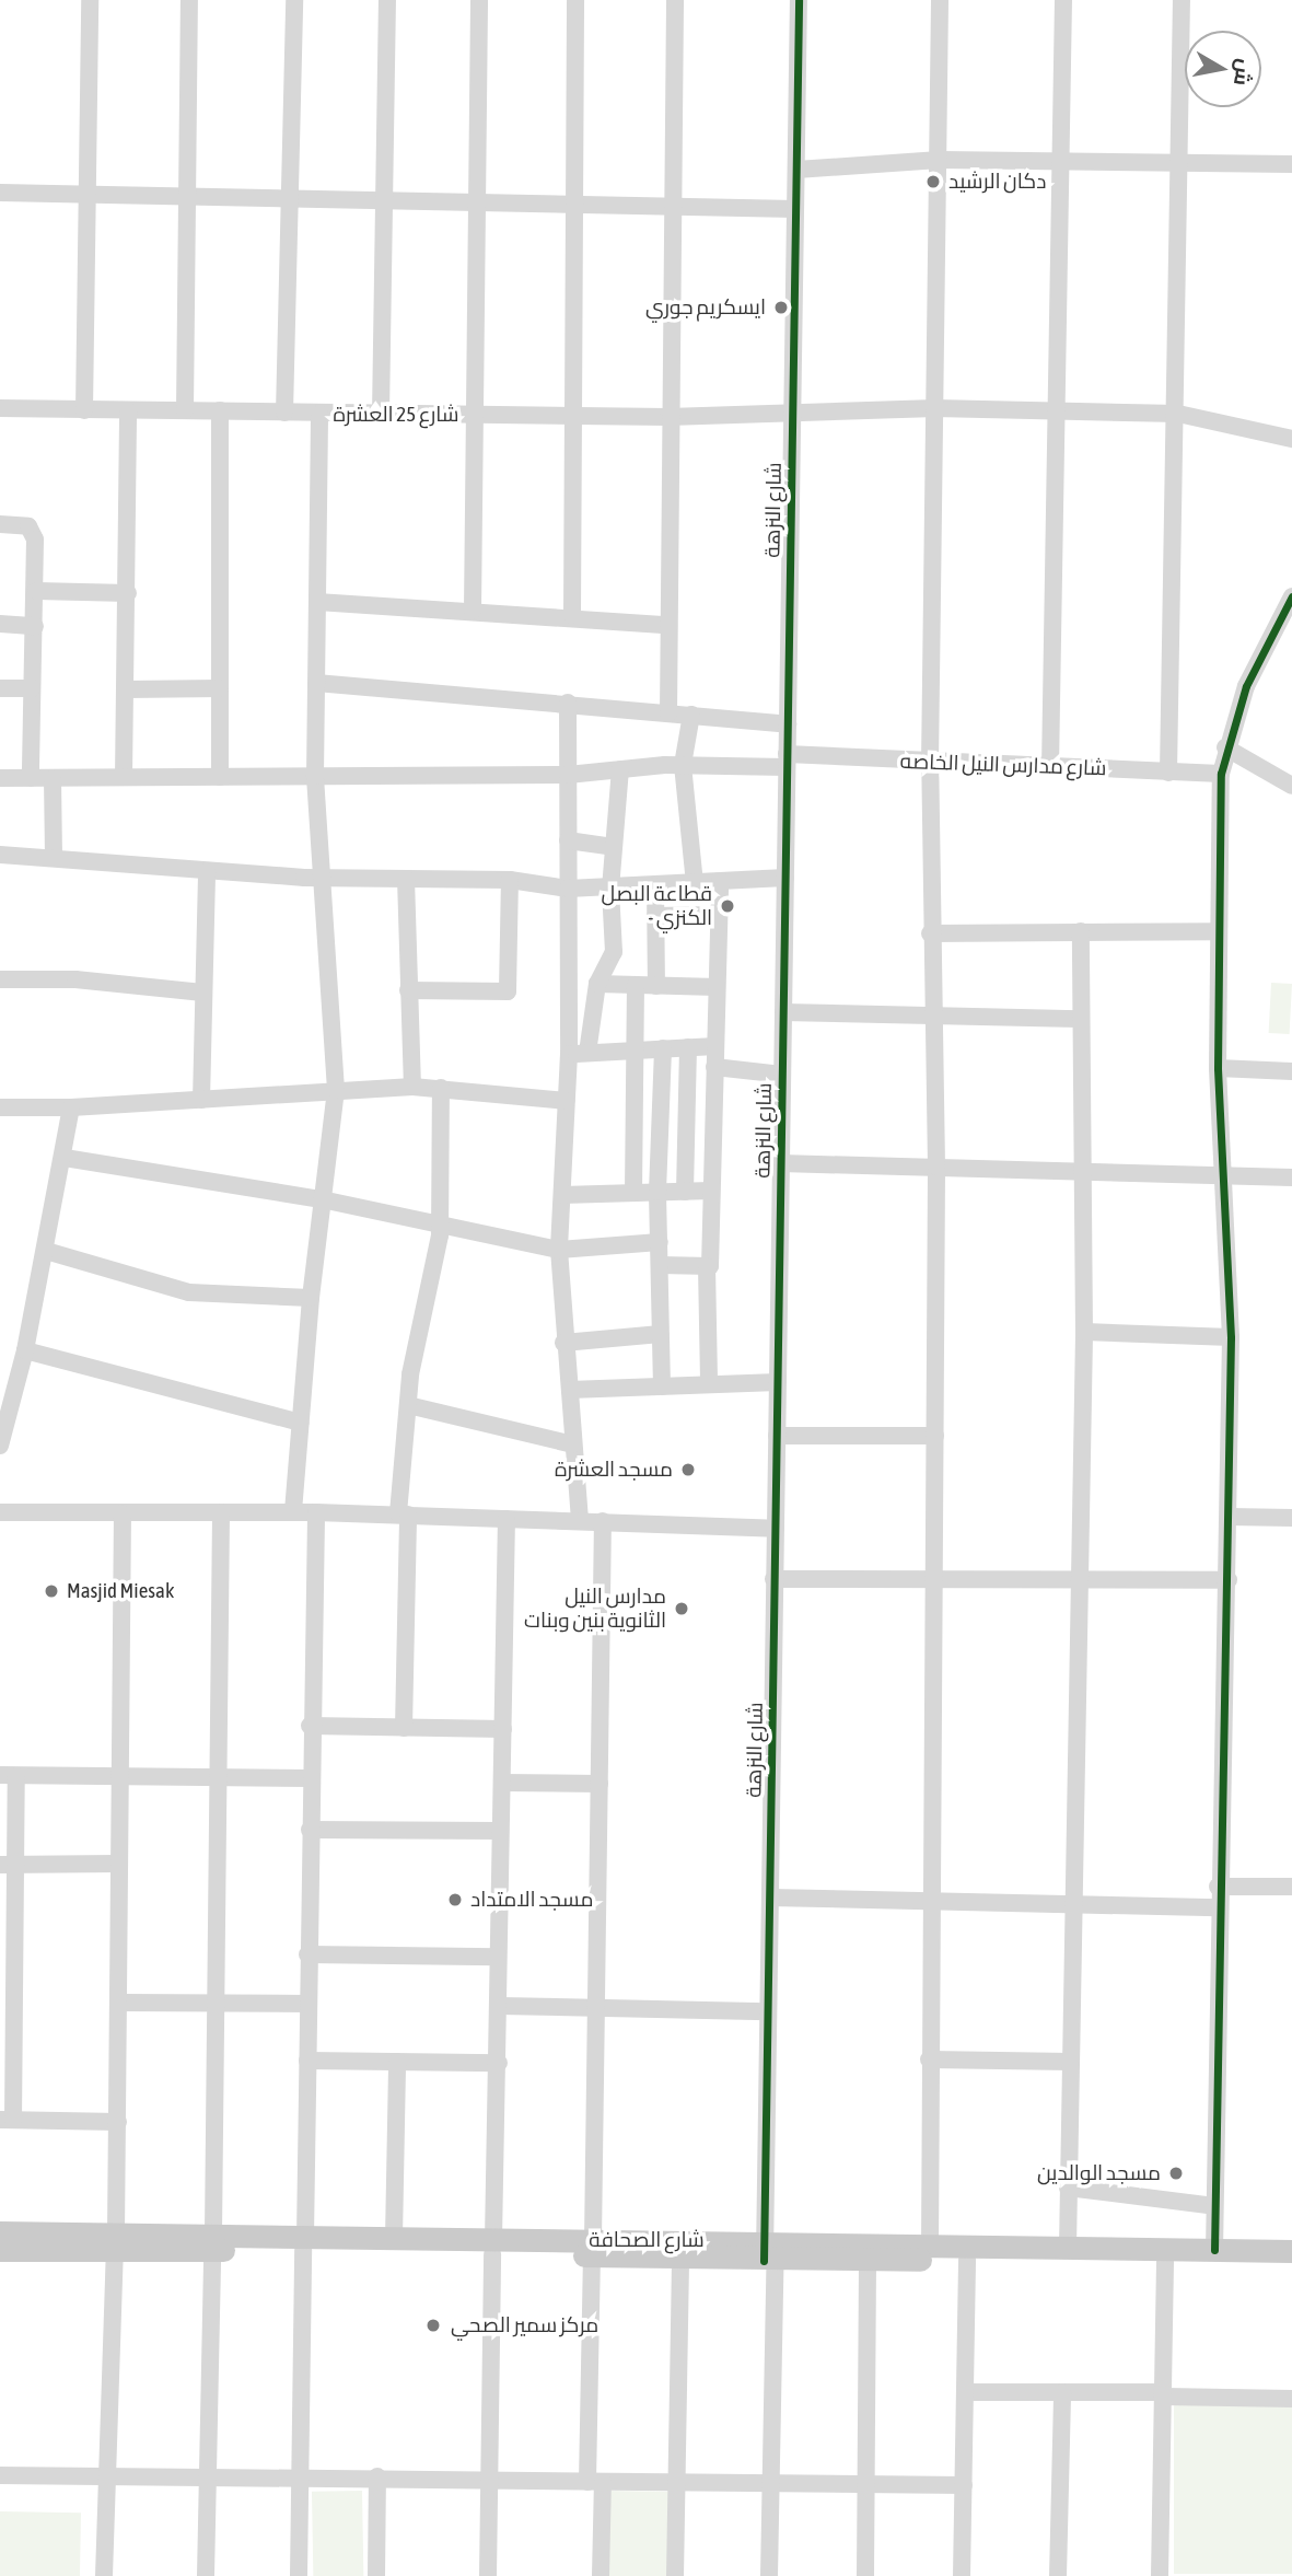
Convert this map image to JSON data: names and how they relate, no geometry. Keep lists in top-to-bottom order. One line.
{"streets":{"main road":["شارع الصحافة"],"street":["شارع 25 العشرة","شارع النزهة","شارع مدارس النيل الخاصه"]},"crossings":[["شارع 25 العشرة","شارع النزهة"],["شارع النزهة","شارع مدارس النيل الخاصه"],["شارع النزهة","شارع الصحافة"]],"places":["دكان الرشيد","ايسكريم جوري","قطاعة البصل - الكنزي","مسجد العشرة","Masjid Miesak","مدارس النيل الثانوية بنين وبنات","مسجد الامتداد","مسجد الوالدين","مركز سمير الصحي"],"north":"right"}
